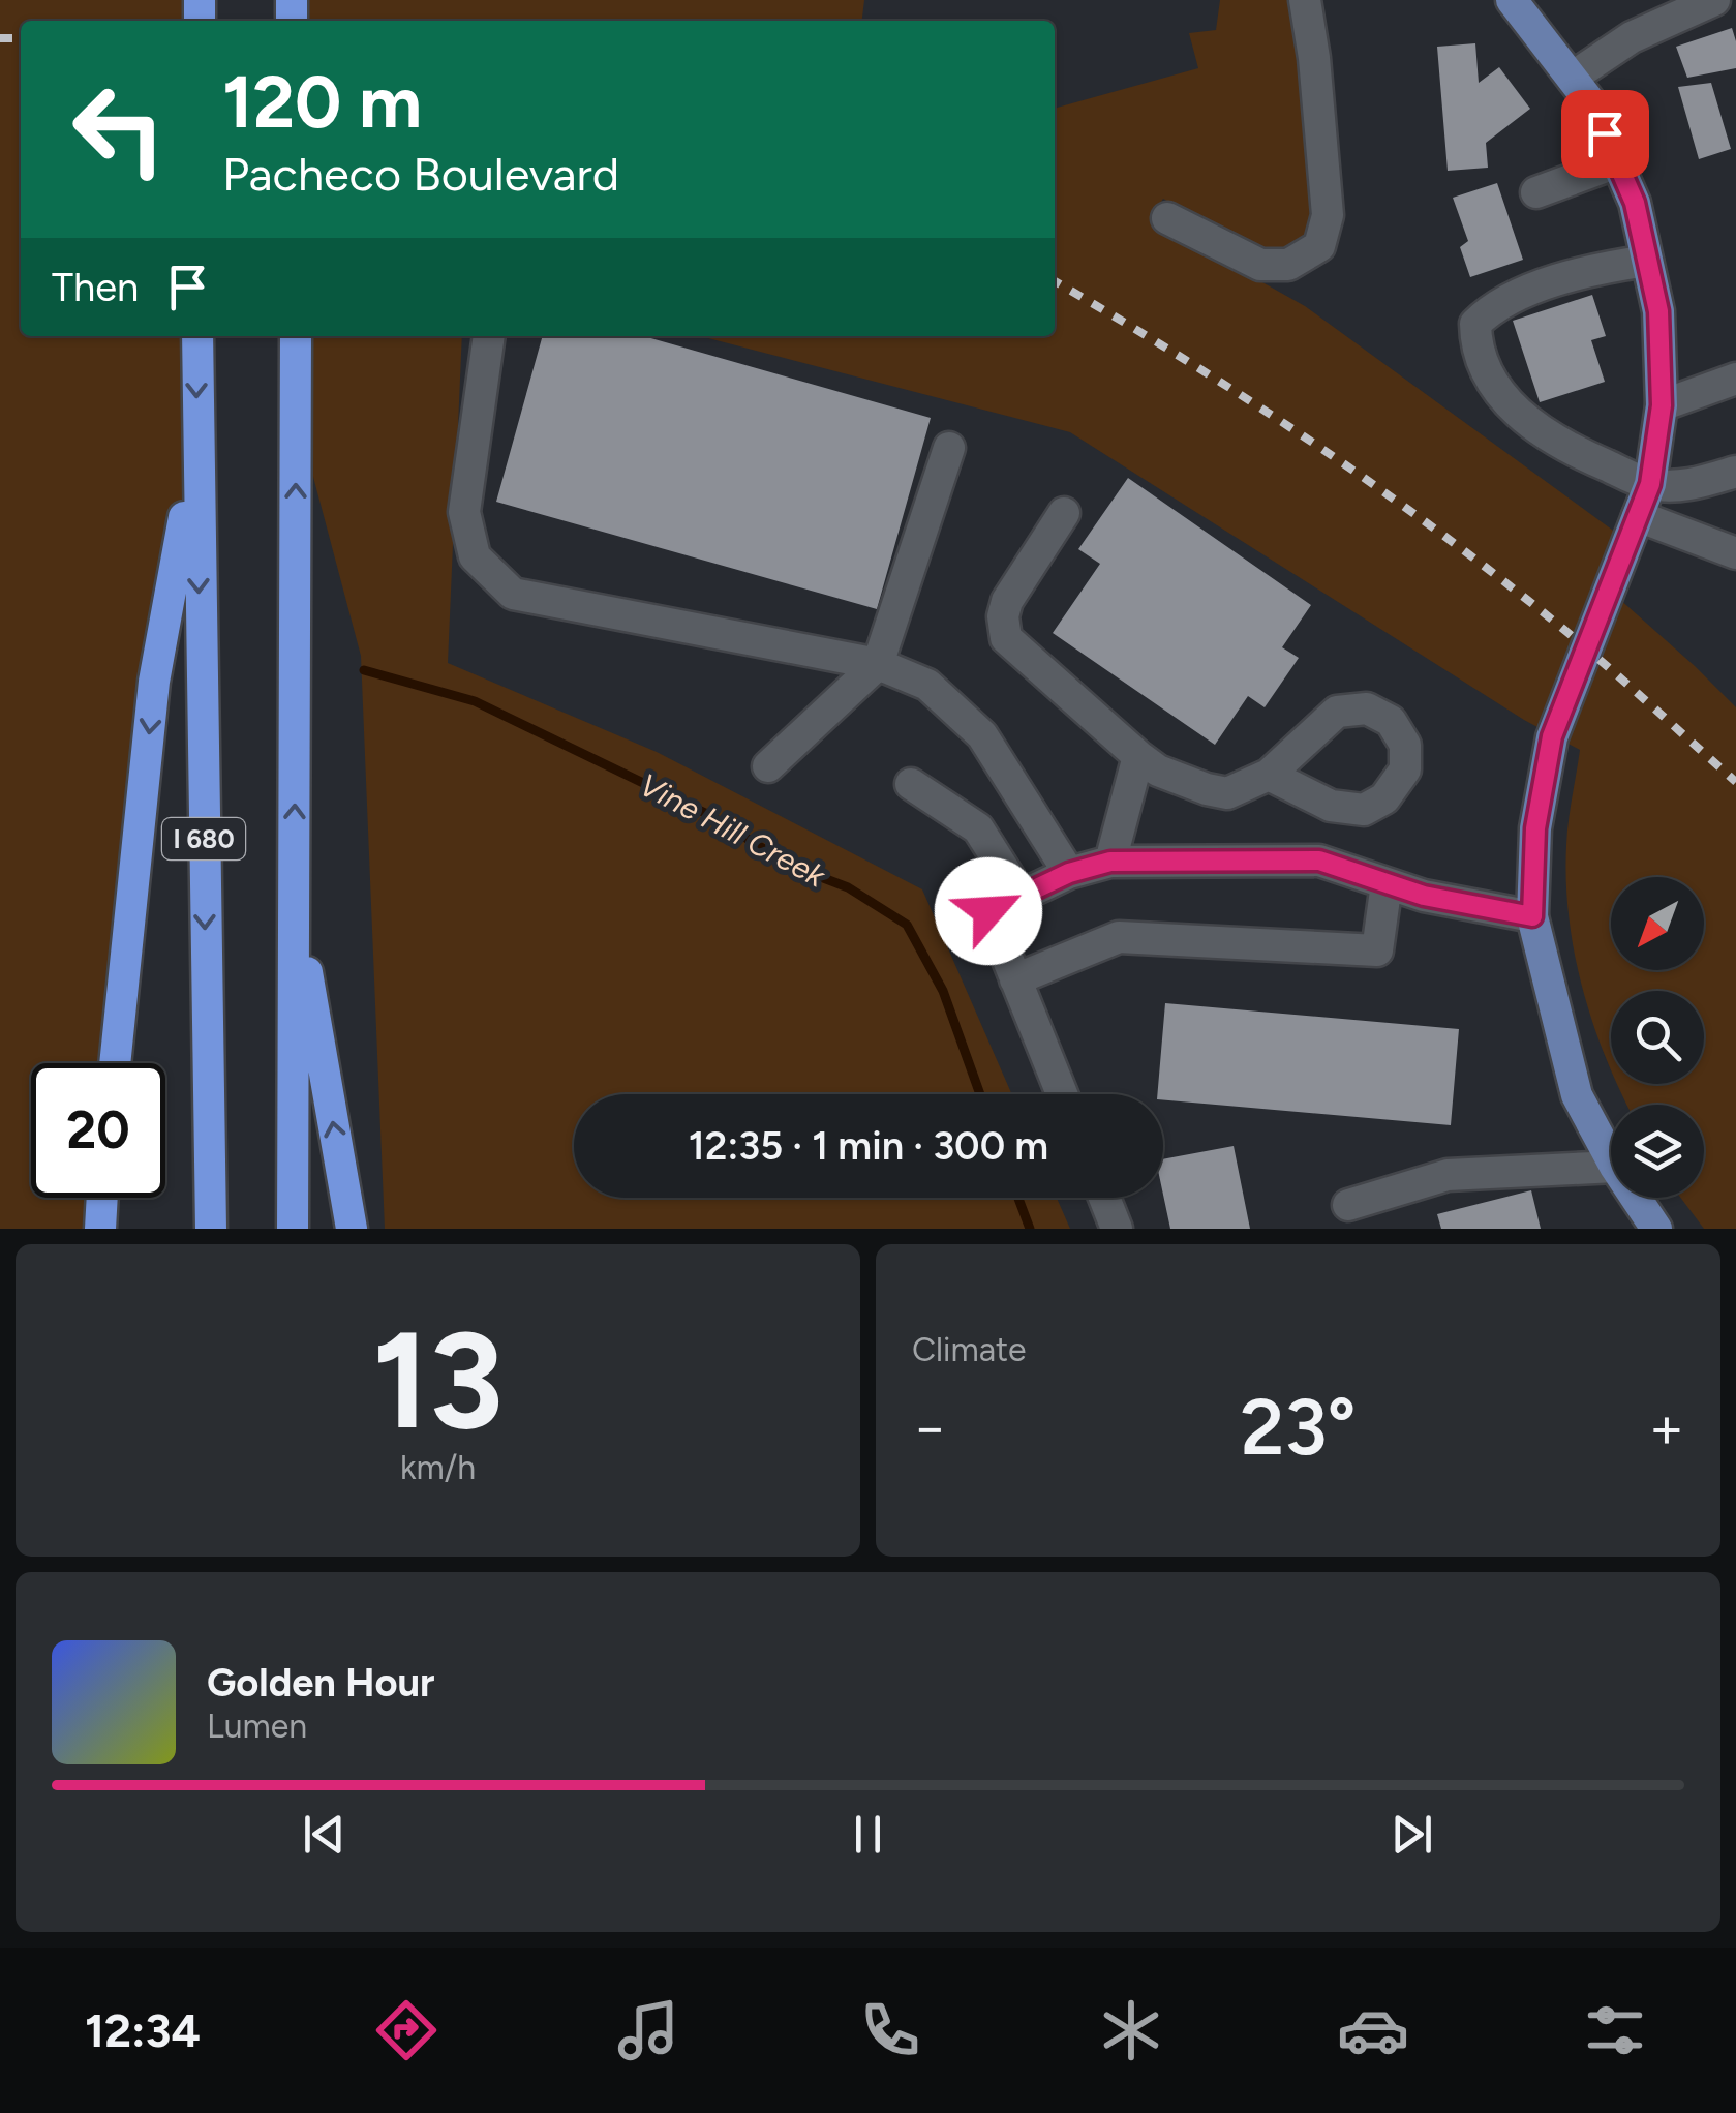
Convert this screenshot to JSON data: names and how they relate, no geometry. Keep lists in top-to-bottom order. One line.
{"streets":{"highway":["I 680"]},"water":["Vine Hill Creek"],"north":"bottom left","page":{"turn":["120 m","Pacheco Boulevard"],"then":"Then","limit":"20","trip":"12:35 · 1 min · 300 m","tile":[["13","km/h"],"Climate"],"heat":["−","23°","+"],"song":["Golden Hour","Lumen"],"tabs":"12:34"}}
